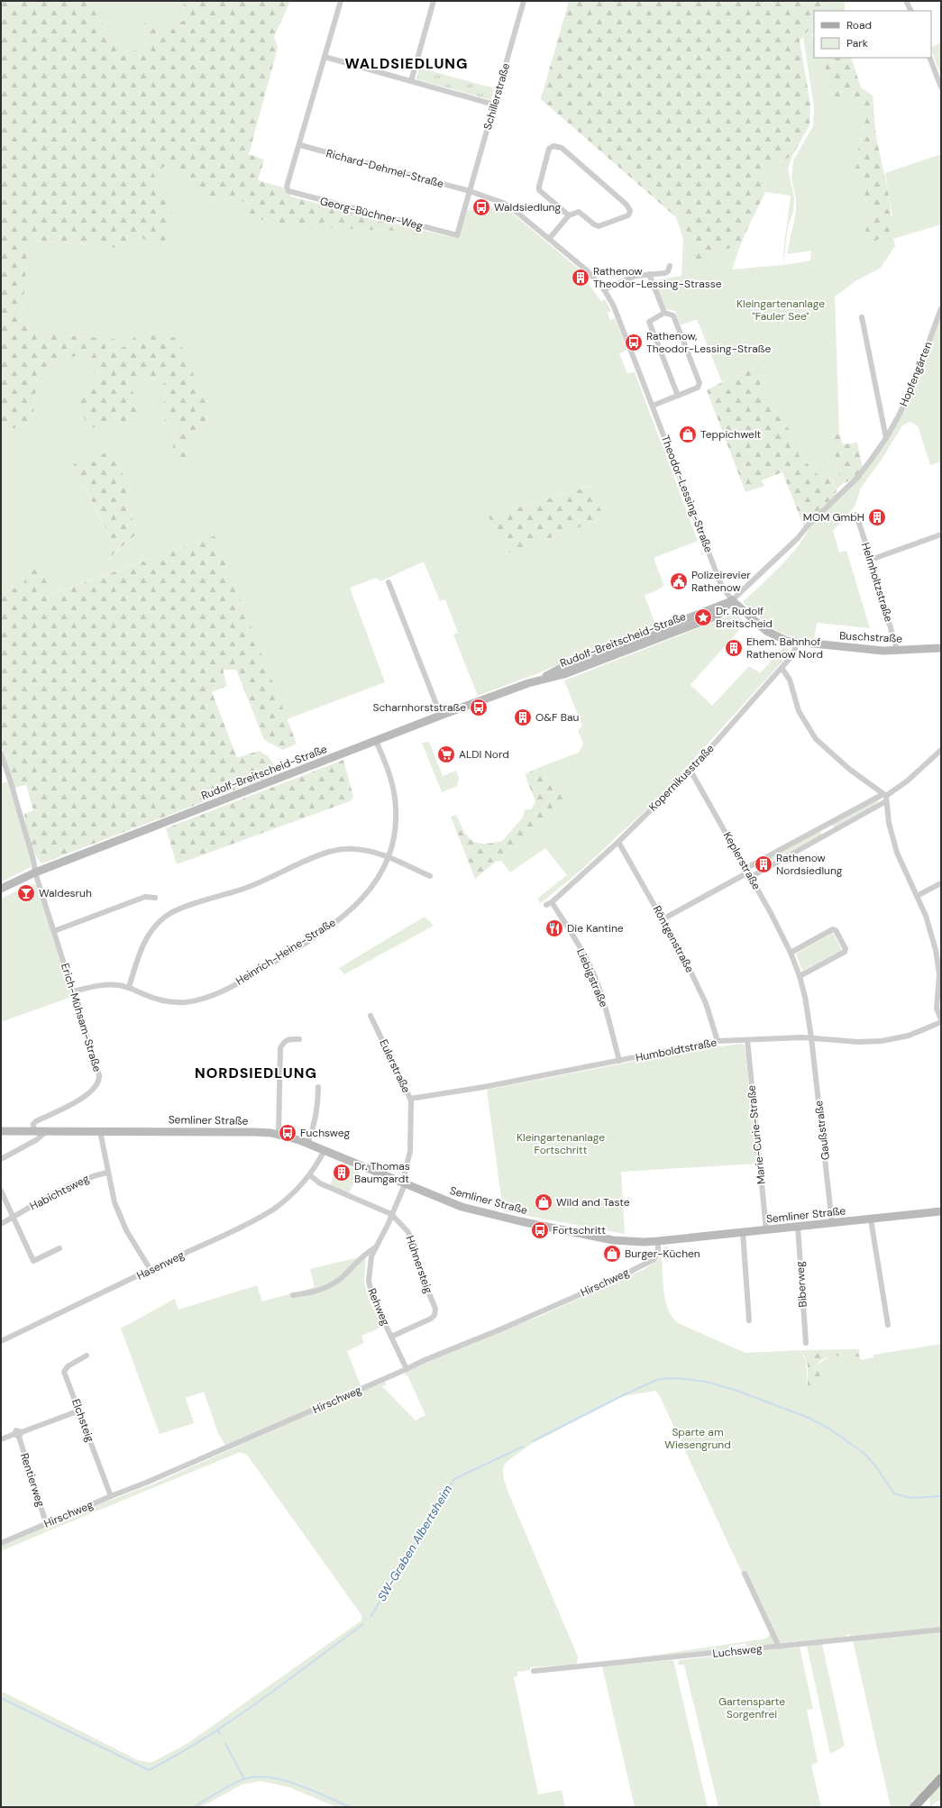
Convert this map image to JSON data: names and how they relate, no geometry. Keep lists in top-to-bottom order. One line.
{"streets":{"street":["Schillerstraße","Richard-Dehmel-Straße","Georg-Büchner-Weg","Hopfengärten","Theodor-Lessing-Straße","Helmholtzstraße","Buschstraße","Rudolf-Breitscheid-Straße","Kopernikusstraße","Keplerstraße","Röntgenstraße","Heinrich-Heine-Straße","Liebigstraße","Erich-Mühsam-Straße","Humboldtstraße","Eulerstraße","Semliner Straße","Gaußstraße","Marie-Curie-Straße","Habichtsweg","Hühnersteig","Hasenweg","Hirschweg","Biberweg","Rehweg","Elchsteig","Rentierweg","Luchsweg"]},"crossings":[["Schillerstraße","Richard-Dehmel-Straße"],["Schillerstraße","Georg-Büchner-Weg"],["Schillerstraße","Theodor-Lessing-Straße"],["Richard-Dehmel-Straße","Georg-Büchner-Weg"],["Richard-Dehmel-Straße","Theodor-Lessing-Straße"],["Georg-Büchner-Weg","Theodor-Lessing-Straße"],["Hopfengärten","Theodor-Lessing-Straße"],["Hopfengärten","Buschstraße"],["Hopfengärten","Rudolf-Breitscheid-Straße"],["Theodor-Lessing-Straße","Buschstraße"],["Theodor-Lessing-Straße","Rudolf-Breitscheid-Straße"],["Helmholtzstraße","Buschstraße"],["Buschstraße","Rudolf-Breitscheid-Straße"],["Buschstraße","Kopernikusstraße"],["Rudolf-Breitscheid-Straße","Heinrich-Heine-Straße"],["Rudolf-Breitscheid-Straße","Erich-Mühsam-Straße"],["Kopernikusstraße","Keplerstraße"],["Kopernikusstraße","Röntgenstraße"],["Kopernikusstraße","Liebigstraße"],["Keplerstraße","Humboldtstraße"],["Keplerstraße","Gaußstraße"],["Röntgenstraße","Humboldtstraße"],["Heinrich-Heine-Straße","Erich-Mühsam-Straße"],["Liebigstraße","Humboldtstraße"],["Erich-Mühsam-Straße","Semliner Straße"],["Humboldtstraße","Eulerstraße"],["Humboldtstraße","Gaußstraße"],["Humboldtstraße","Marie-Curie-Straße"],["Eulerstraße","Semliner Straße"],["Eulerstraße","Rehweg"],["Semliner Straße","Gaußstraße"],["Semliner Straße","Marie-Curie-Straße"],["Semliner Straße","Hasenweg"],["Semliner Straße","Hirschweg"],["Semliner Straße","Biberweg"],["Semliner Straße","Rehweg"],["Hühnersteig","Rehweg"],["Hirschweg","Rehweg"],["Hirschweg","Elchsteig"],["Hirschweg","Rentierweg"]],"districts":["WALDSIEDLUNG","NORDSIEDLUNG"],"water":["SW-Graben Albertsheim"],"parks":["Kleingartenanlage \"Fauler See\"","Kleingartenanlage Fortschritt","Sparte am Wiesengrund","Gartensparte Sorgenfrei"],"places":{"bus stop":["Waldsiedlung","Rathenow, Theodor-Lessing-Straße","Scharnhorststraße","Fuchsweg","Fortschritt"],"building":["Rathenow Theodor-Lessing-Strasse","MOM GmbH","Ehem. Bahnhof Rathenow Nord","O&F Bau","Rathenow Nordsiedlung","Dr. Thomas Baumgardt"],"shop":["Teppichwelt","Wild and Taste","Burger-Küchen"],"public building":["Polizeirevier Rathenow"],"place":["Dr. Rudolf Breitscheid"],"supermarket":["ALDI Nord"],"bar":["Waldesruh"],"restaurant":["Die Kantine"]},"legend":["Road","Park"]}
